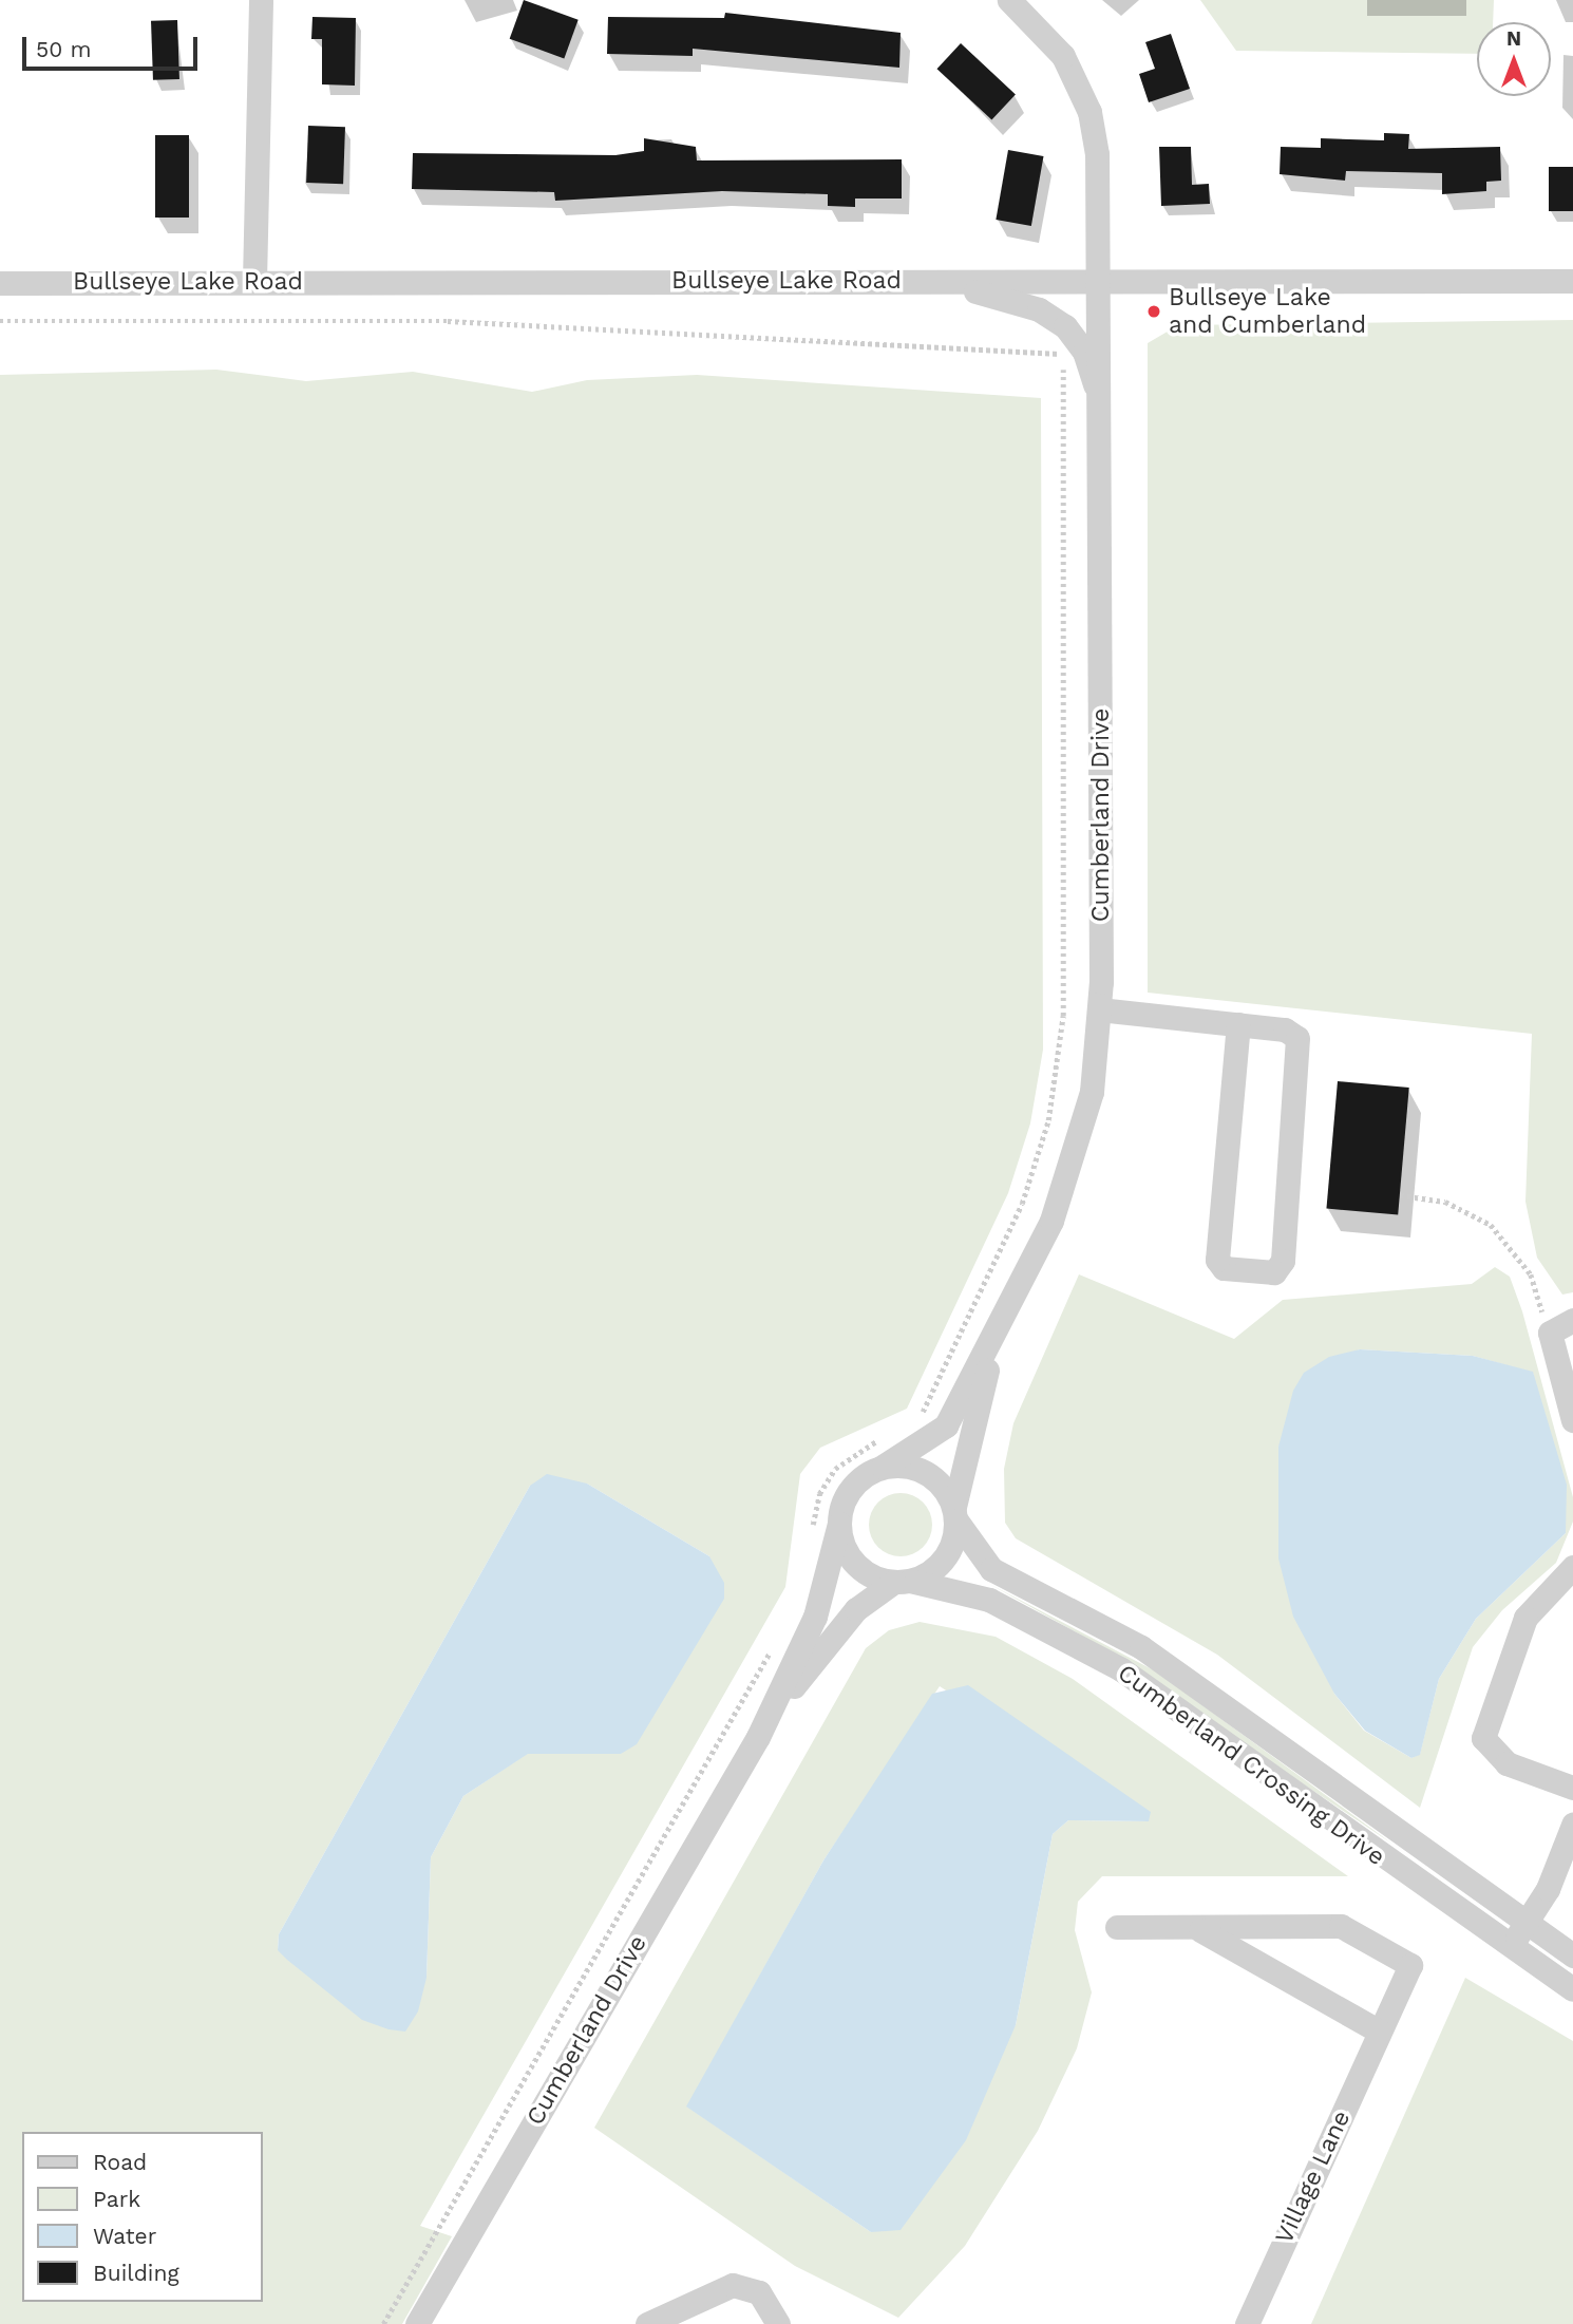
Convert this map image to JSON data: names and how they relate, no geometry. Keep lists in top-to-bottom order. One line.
{"streets":{"street":["Bullseye Lake Road","Cumberland Drive","Cumberland Crossing Drive","Village Lane"]},"crossings":[["Bullseye Lake Road","Cumberland Drive"],["Cumberland Drive","Cumberland Crossing Drive"]],"places":["Bullseye Lake and Cumberland"],"legend":["Road","Park","Water","Building"],"scale_bar":"50 m","north":"top"}
